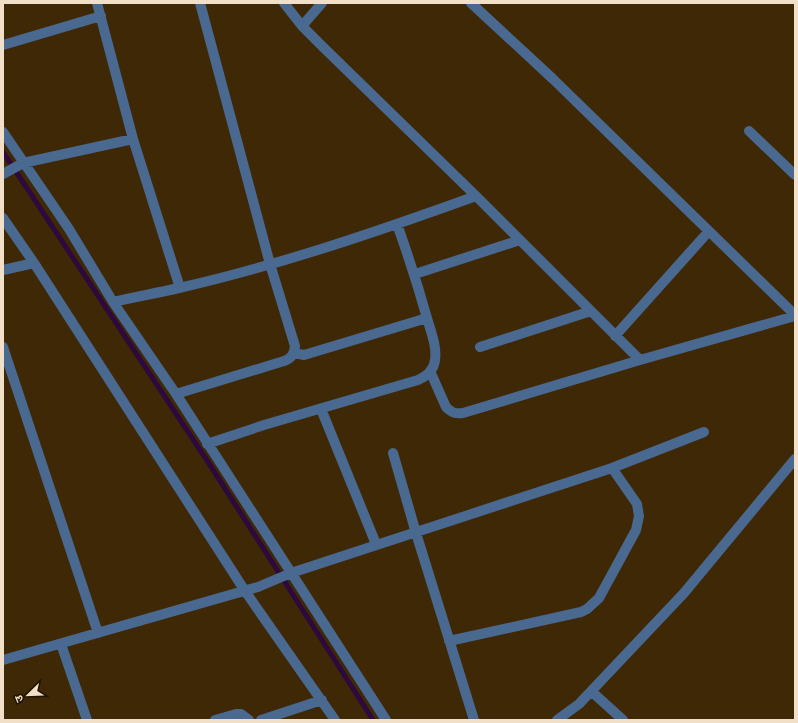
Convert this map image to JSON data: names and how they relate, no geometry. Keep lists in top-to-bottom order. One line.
{"north":"bottom left"}
